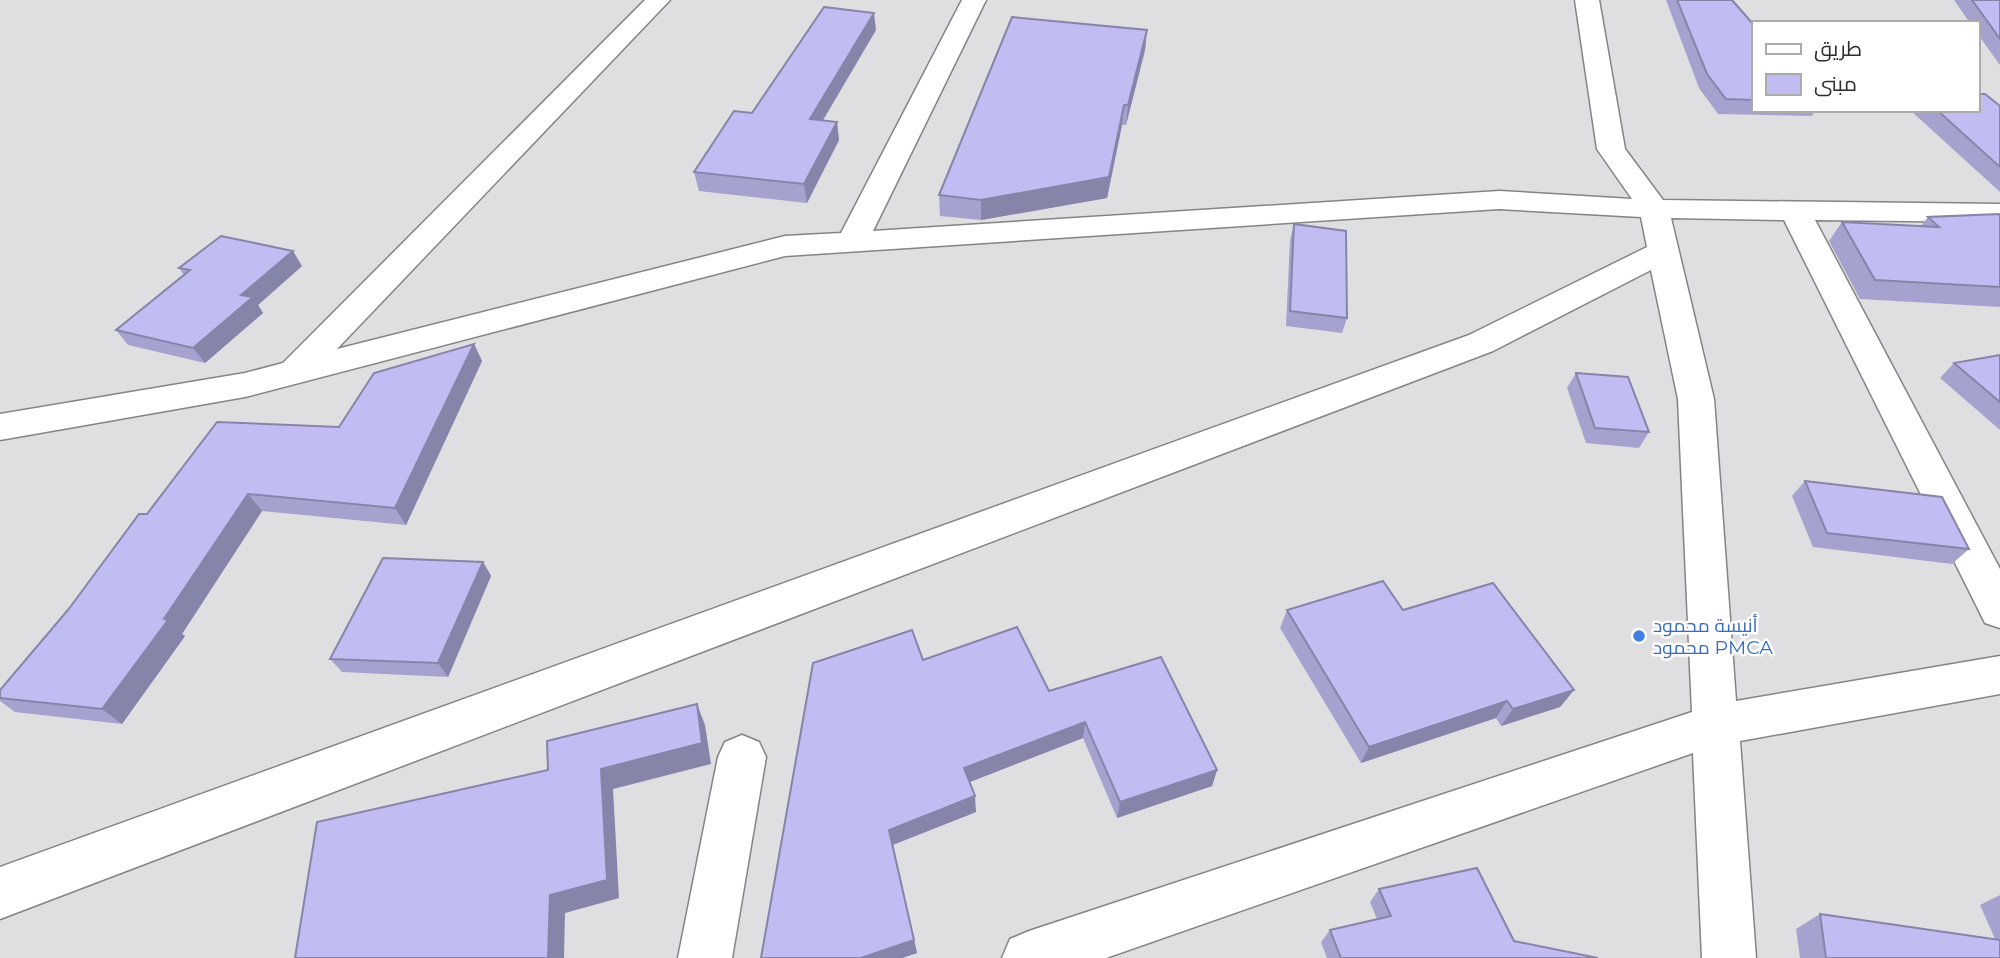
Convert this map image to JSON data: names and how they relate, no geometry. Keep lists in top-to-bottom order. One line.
{"places":["أنيسة محمود محمود PMCA"],"legend":["طريق","مبنى"]}
